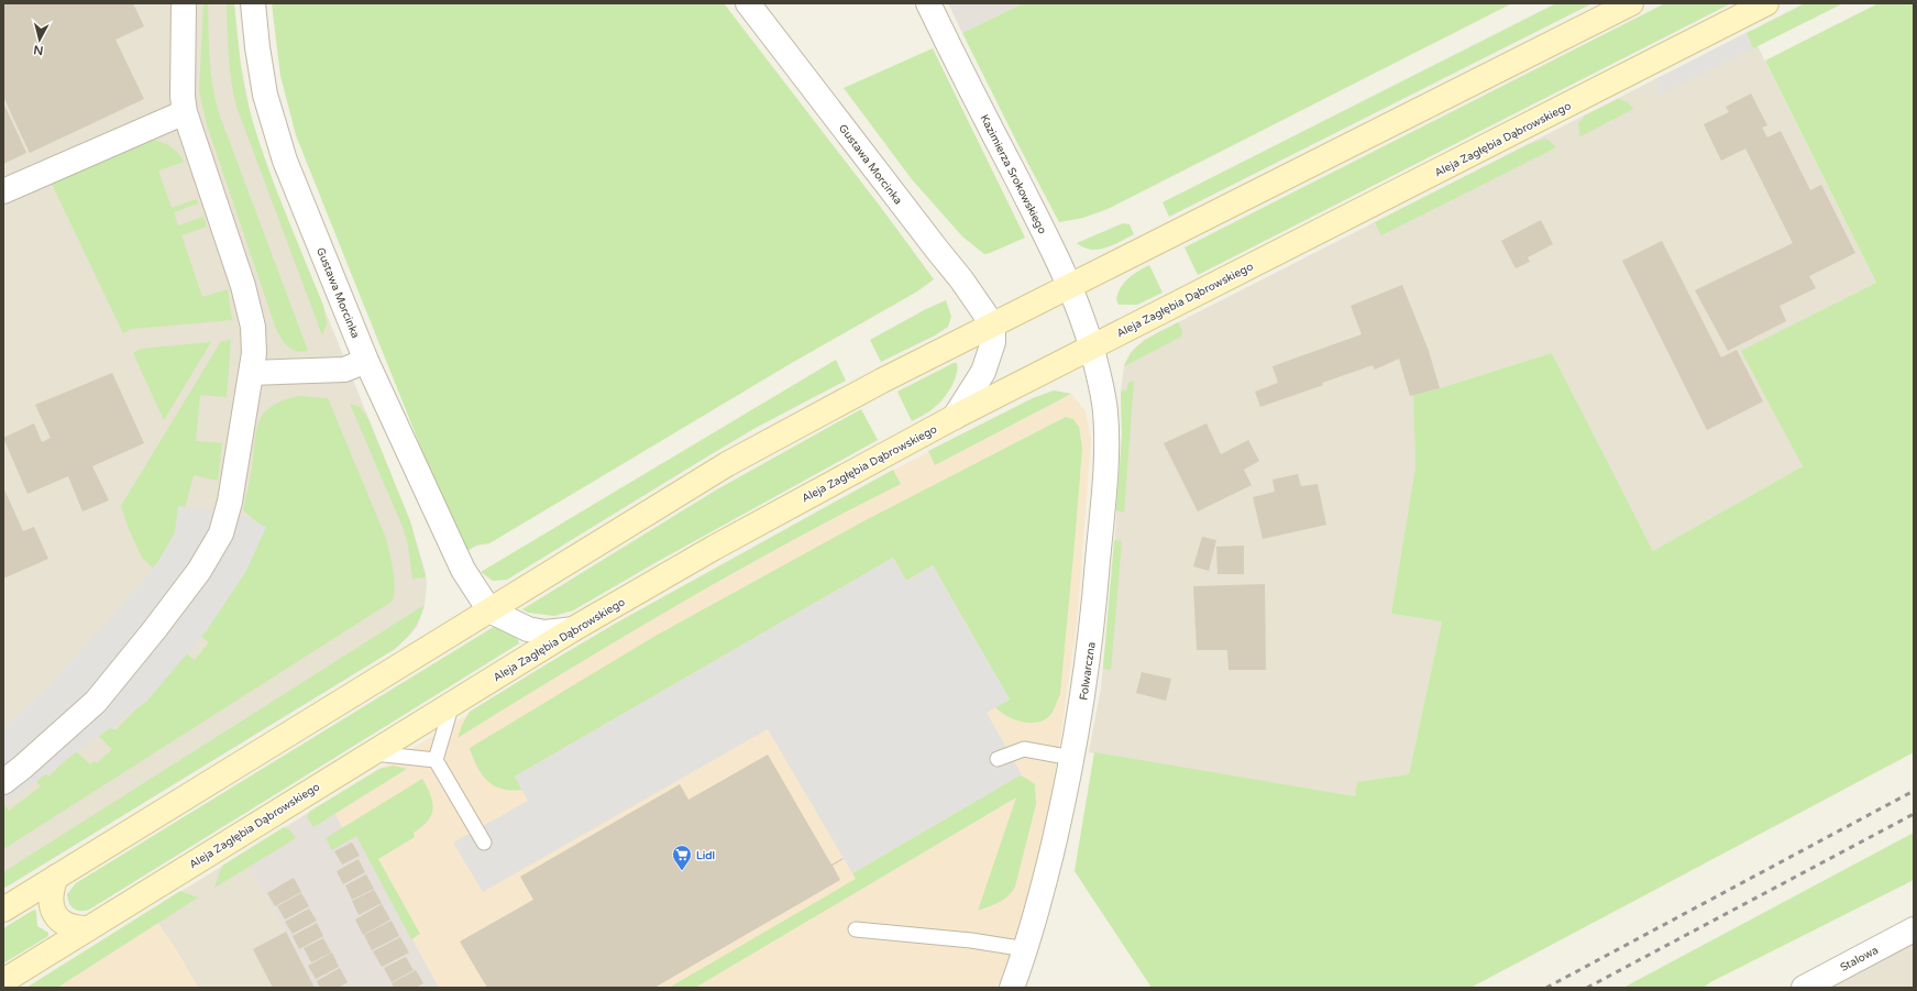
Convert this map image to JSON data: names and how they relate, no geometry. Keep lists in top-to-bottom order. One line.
{"streets":{"street":["Aleja Zagłębia Dąbrowskiego","Gustawa Morcinka","Kazimierza Srokowskiego","Folwarczna","Stalowa"]},"crossings":[["Aleja Zagłębia Dąbrowskiego","Kazimierza Srokowskiego"],["Aleja Zagłębia Dąbrowskiego","Folwarczna"],["Kazimierza Srokowskiego","Folwarczna"]],"places":{"supermarket":["Lidl"]},"north":"bottom"}
